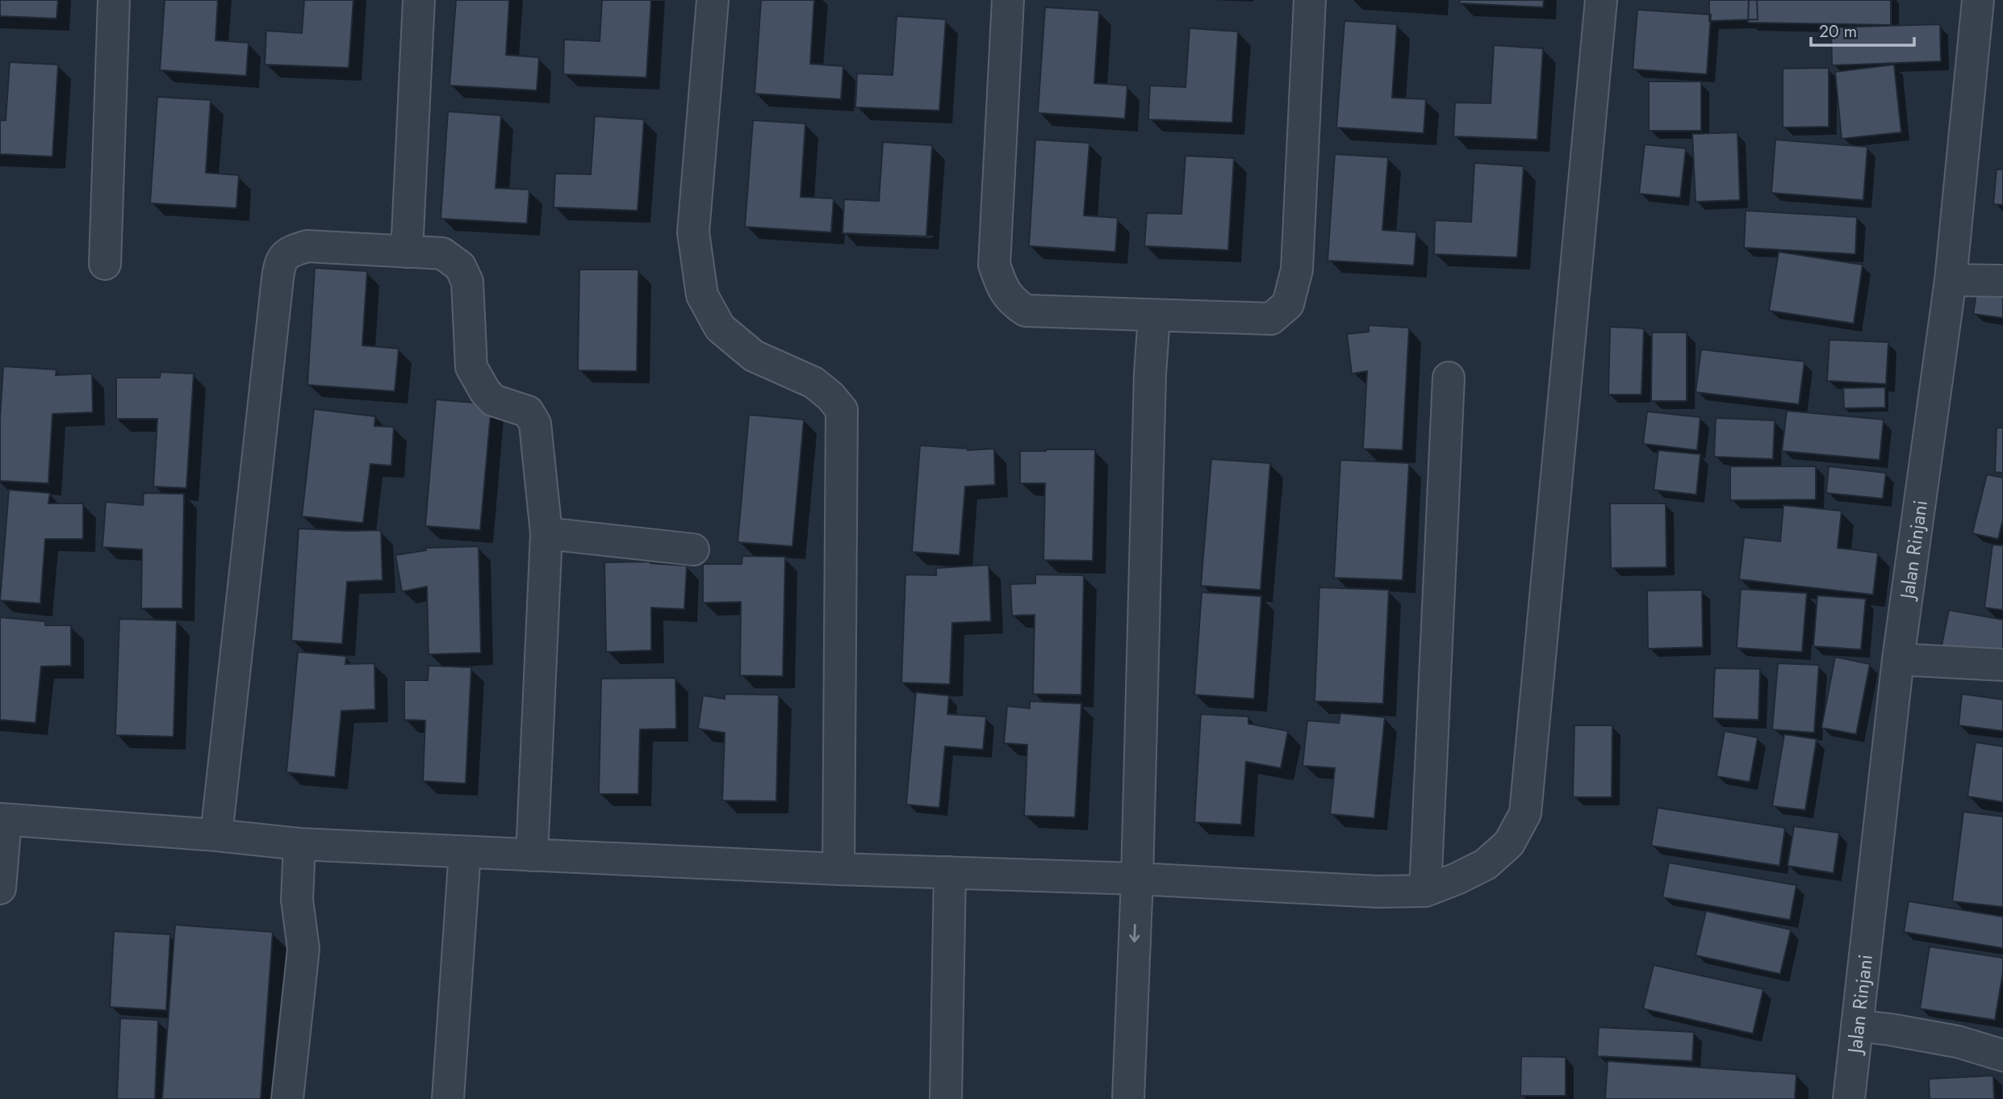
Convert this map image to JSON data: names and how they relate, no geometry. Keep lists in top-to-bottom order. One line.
{"streets":{"street":["Jalan Rinjani"]},"scale_bar":"20 m"}
